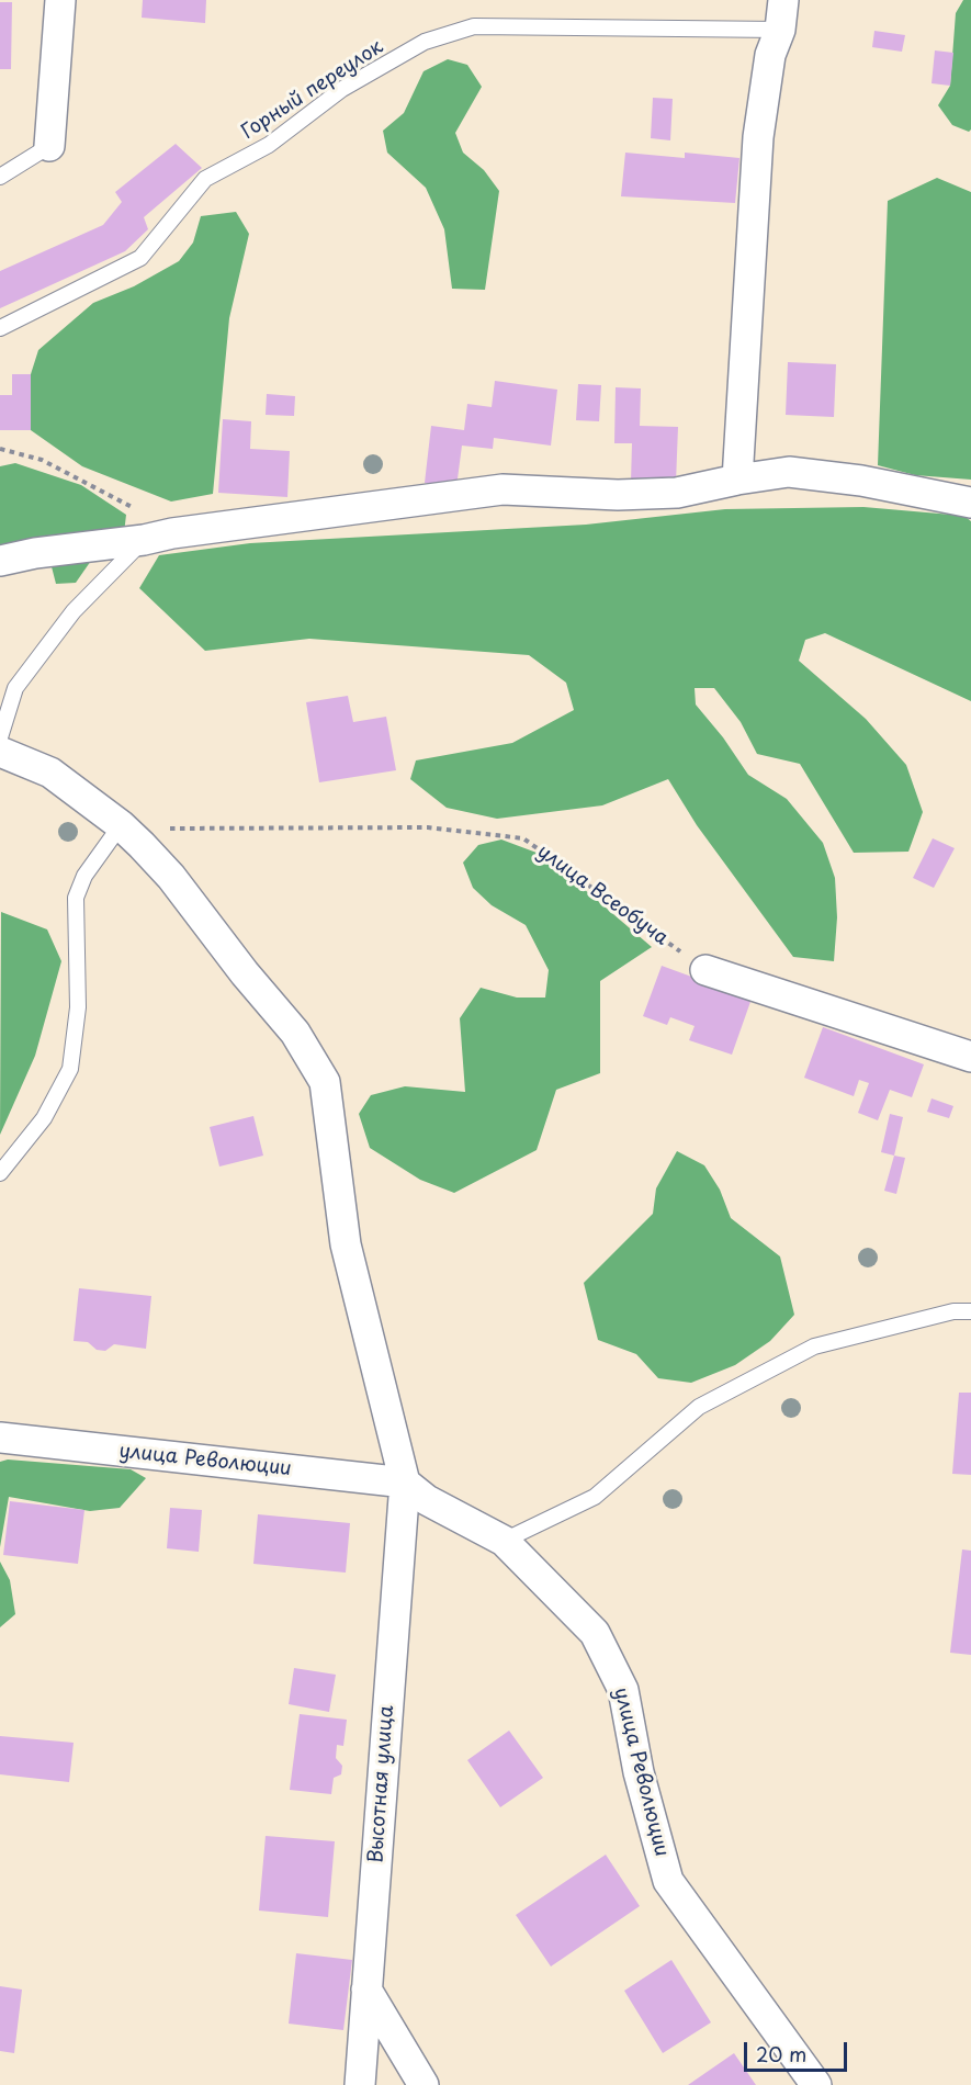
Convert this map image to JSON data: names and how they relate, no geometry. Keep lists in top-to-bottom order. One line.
{"streets":{"street":["улица Революции","Высотная улица"],"lane":["Горный переулок"],"path":["улица Всеобуча"]},"crossings":[["улица Всеобуча","Высотная улица"],["улица Революции","Высотная улица"]],"scale_bar":"20 m"}
